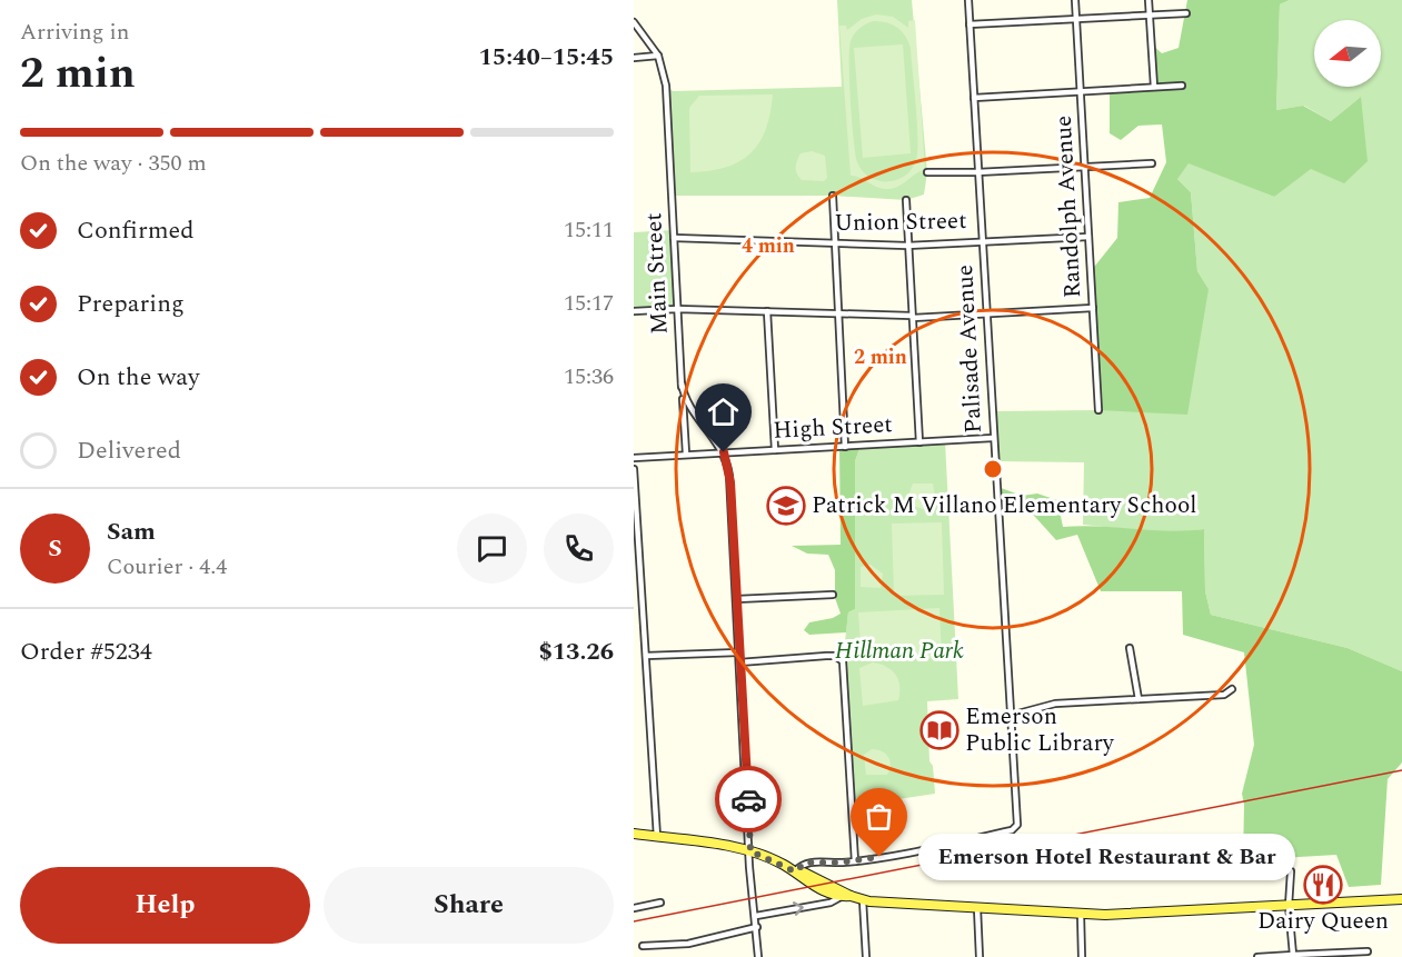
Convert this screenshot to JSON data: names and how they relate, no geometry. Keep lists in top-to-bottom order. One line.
{"streets":{"street":["Randolph Avenue","Union Street","Main Street","Palisade Avenue","High Street"]},"crossings":[["Randolph Avenue","Union Street"],["Union Street","Main Street"],["Union Street","Palisade Avenue"],["Main Street","High Street"],["Palisade Avenue","High Street"]],"parks":["Hillman Park"],"places":{"school or university":["Patrick M Villano Elementary School"],"library":["Emerson Public Library"],"other":["Emerson Hotel Restaurant & Bar"],"restaurant":["Dairy Queen"]},"north":"left","page":{"heading":["2 min","Arriving in","15:40–15:45"],"panel":["Sam","Courier · 4.4","Order #5234","$13.26"],"bar":"On the way · 350 m","list":[["Confirmed","15:11"],["Preparing","15:17"],["On the way","15:36"],"Delivered"],"round":"S","bubble":"Emerson Hotel Restaurant & Bar","buttons":["Help","Share"]},"rings":["4 min","2 min"]}
